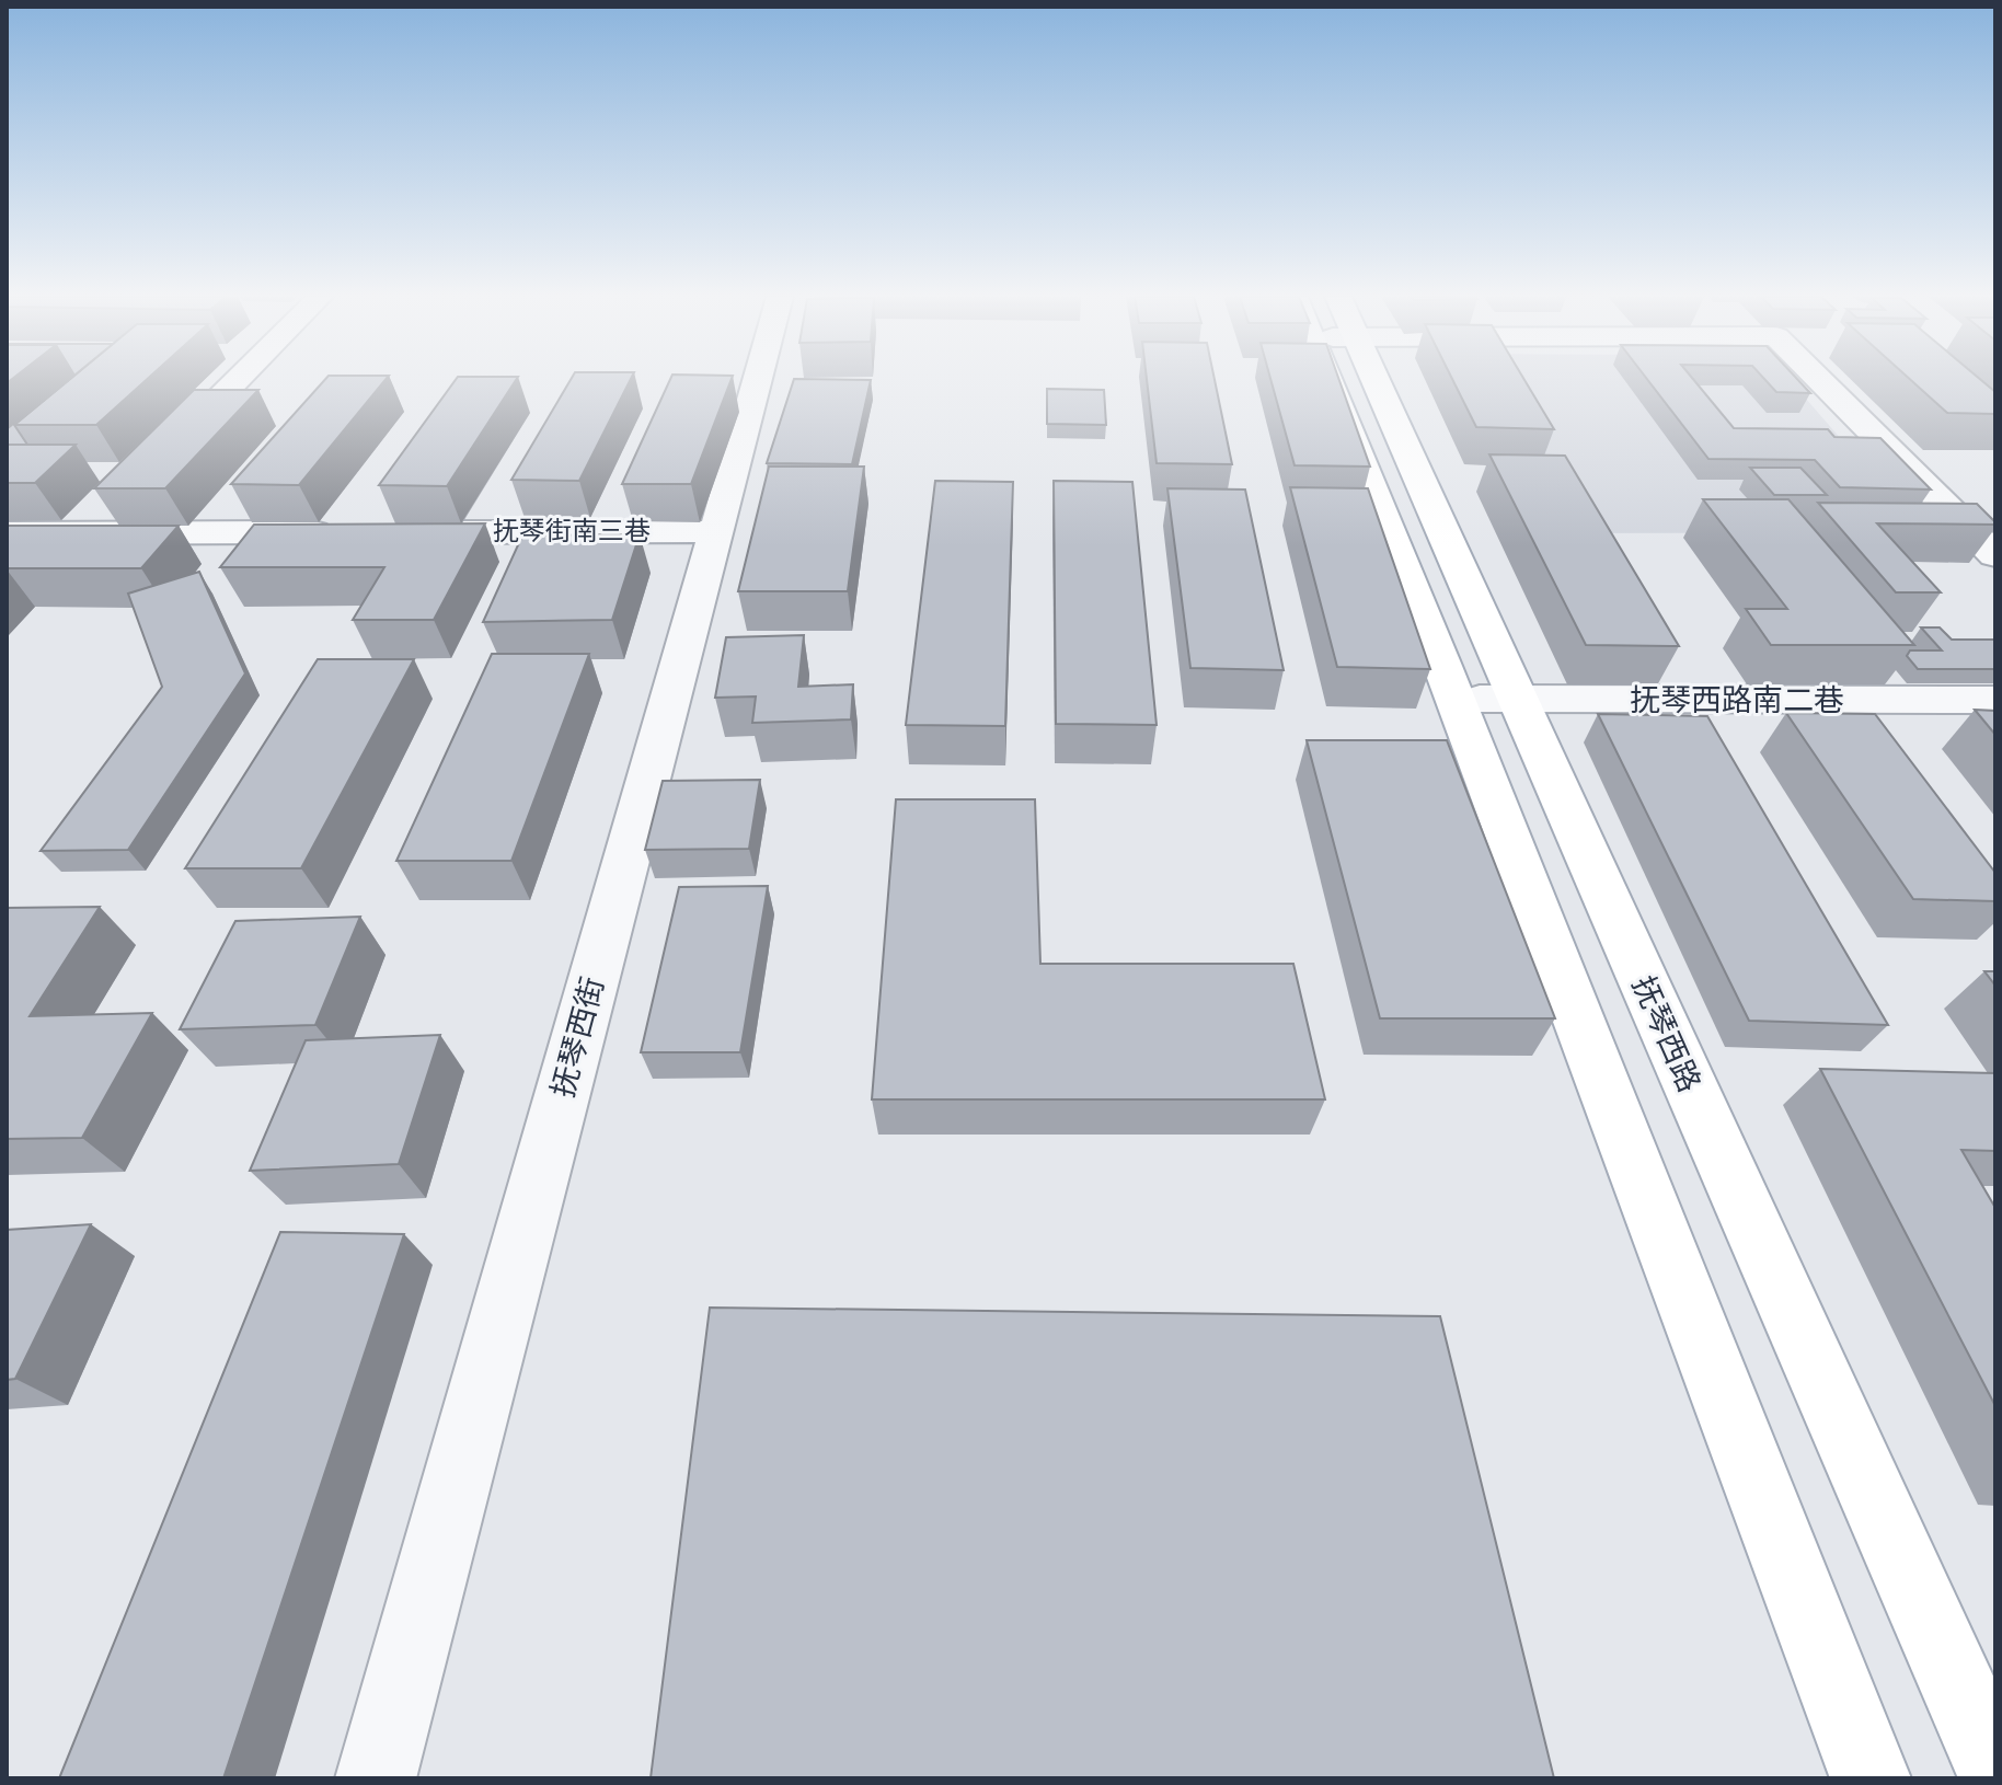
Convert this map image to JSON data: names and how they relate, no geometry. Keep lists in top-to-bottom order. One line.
{"streets":{"main road":["抚琴西路"],"street":["抚琴街南三巷","抚琴西路南二巷","抚琴西街"]},"crossings":[["抚琴街南三巷","抚琴西街"],["抚琴西路南二巷","抚琴西路"]]}
